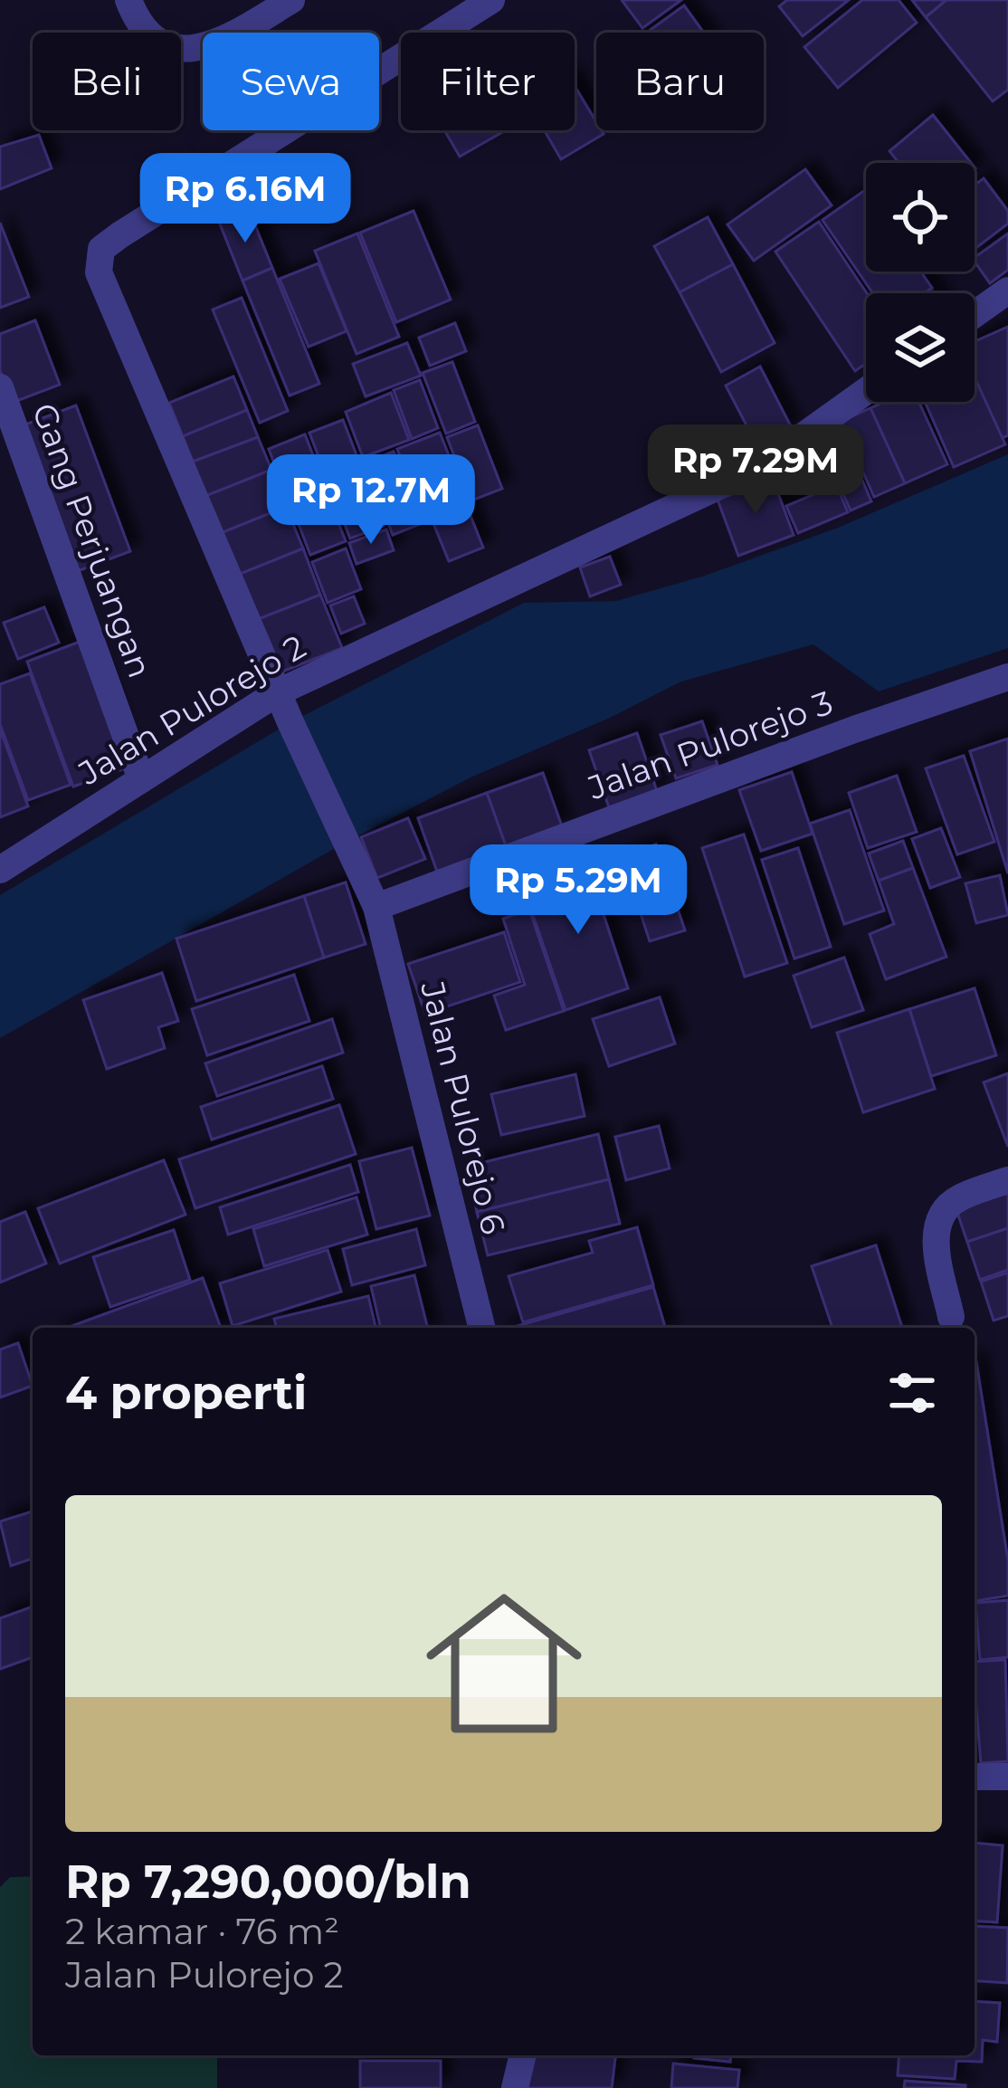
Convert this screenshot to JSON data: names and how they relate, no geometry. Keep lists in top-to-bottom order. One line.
{"streets":{"street":["Gang Perjuangan","Jalan Pulorejo 2","Jalan Pulorejo 3","Jalan Pulorejo 6"]},"crossings":[["Gang Perjuangan","Jalan Pulorejo 2"],["Jalan Pulorejo 2","Jalan Pulorejo 6"],["Jalan Pulorejo 3","Jalan Pulorejo 6"]],"page":{"chip":["Beli","Sewa","Filter","Baru"],"price":["Rp 6.16M","Rp 7.29M","Rp 12.7M","Rp 5.29M"],"heading":"4 properti","list":[{"name":"Rp 7,290,000/bln","note":"2 kamar · 76 m² · Jalan Pulorejo 2"}]}}
